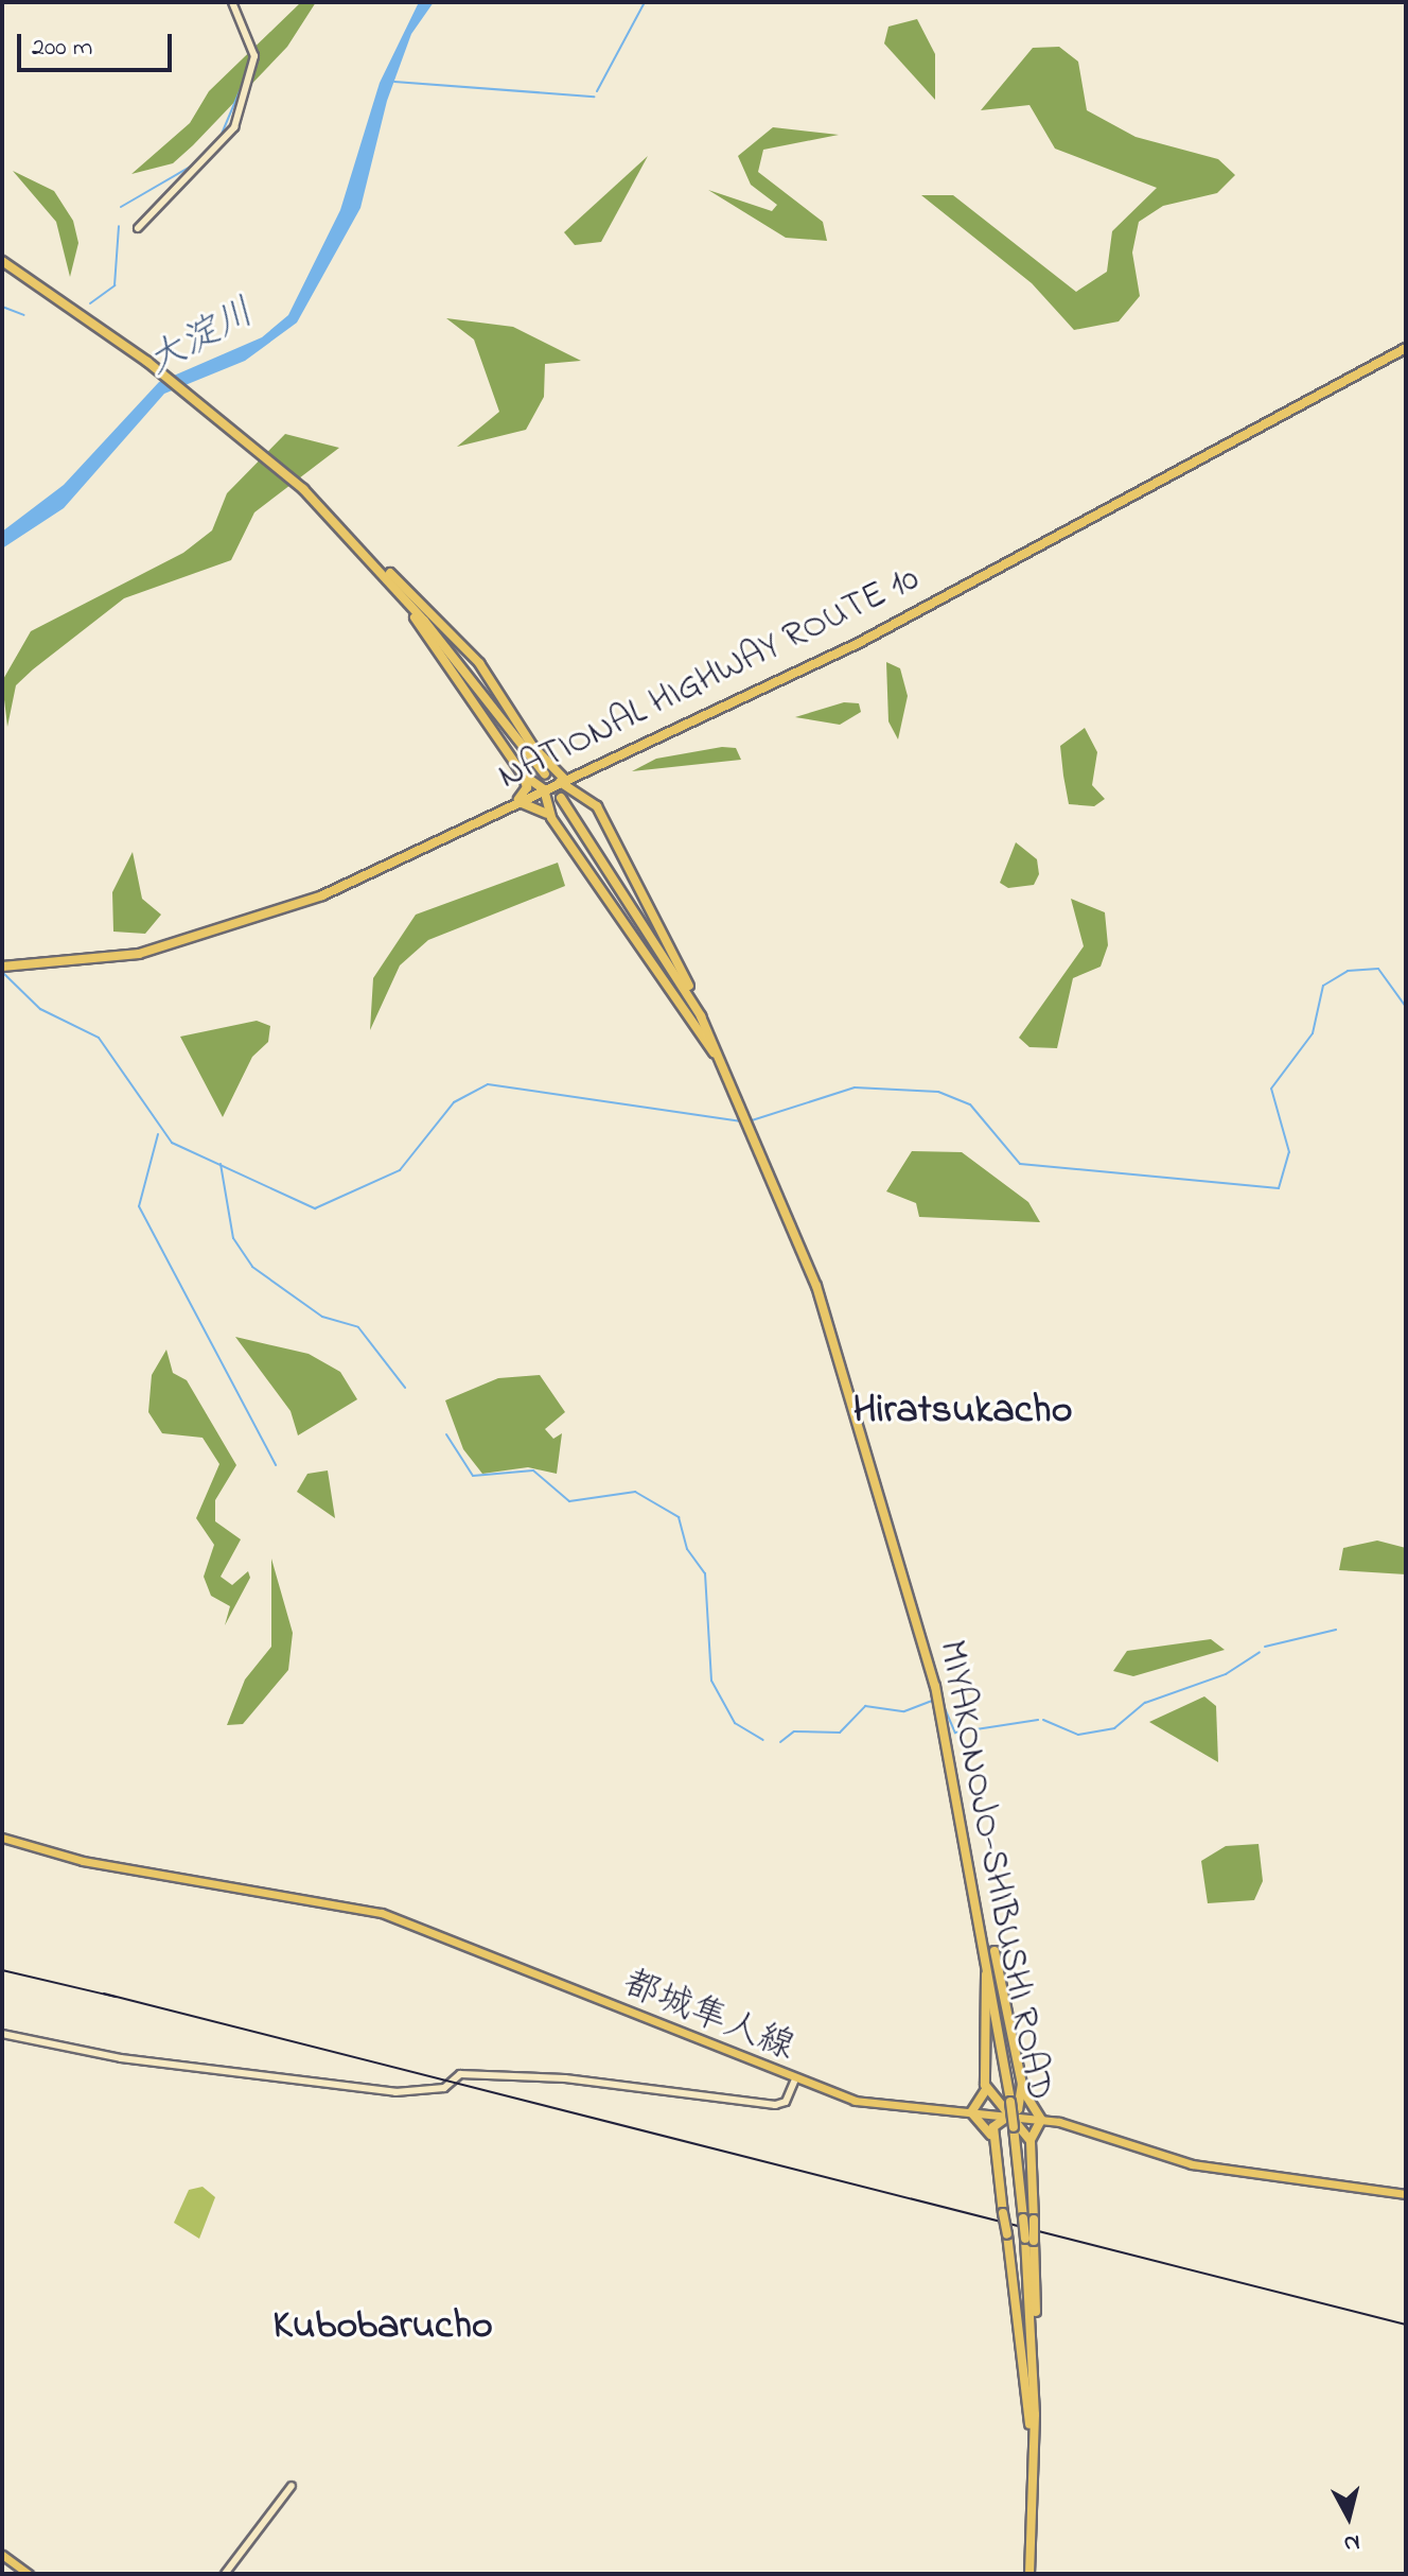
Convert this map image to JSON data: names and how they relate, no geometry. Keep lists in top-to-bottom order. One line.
{"streets":{"highway":["NATIONAL HIGHWAY ROUTE 10","MIYAKONOJO-SHIBUSHI ROAD"],"main road":["都城隼人線"]},"districts":["Hiratsukacho","Kubobarucho"],"water":["大淀川"],"scale_bar":"200 m","north":"bottom"}
